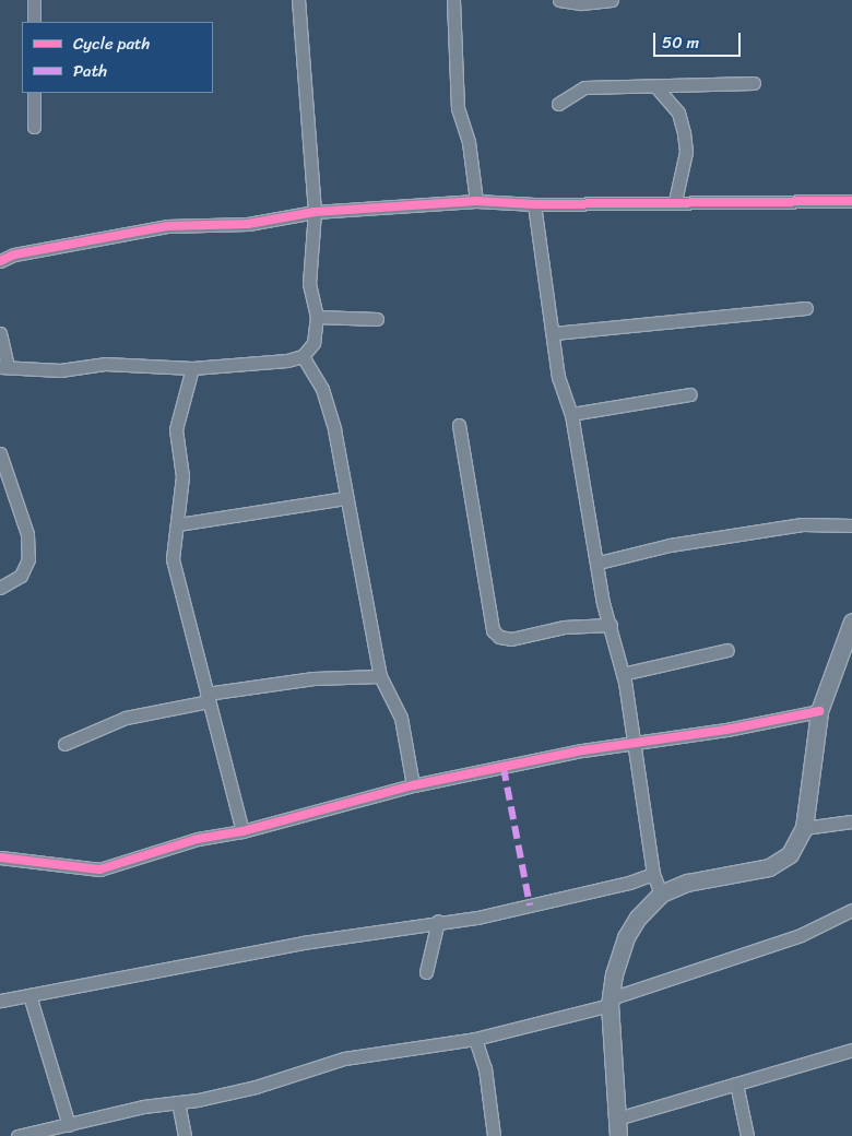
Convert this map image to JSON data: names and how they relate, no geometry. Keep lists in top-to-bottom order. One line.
{"legend":["Cycle path","Path"],"scale_bar":"50 m"}
